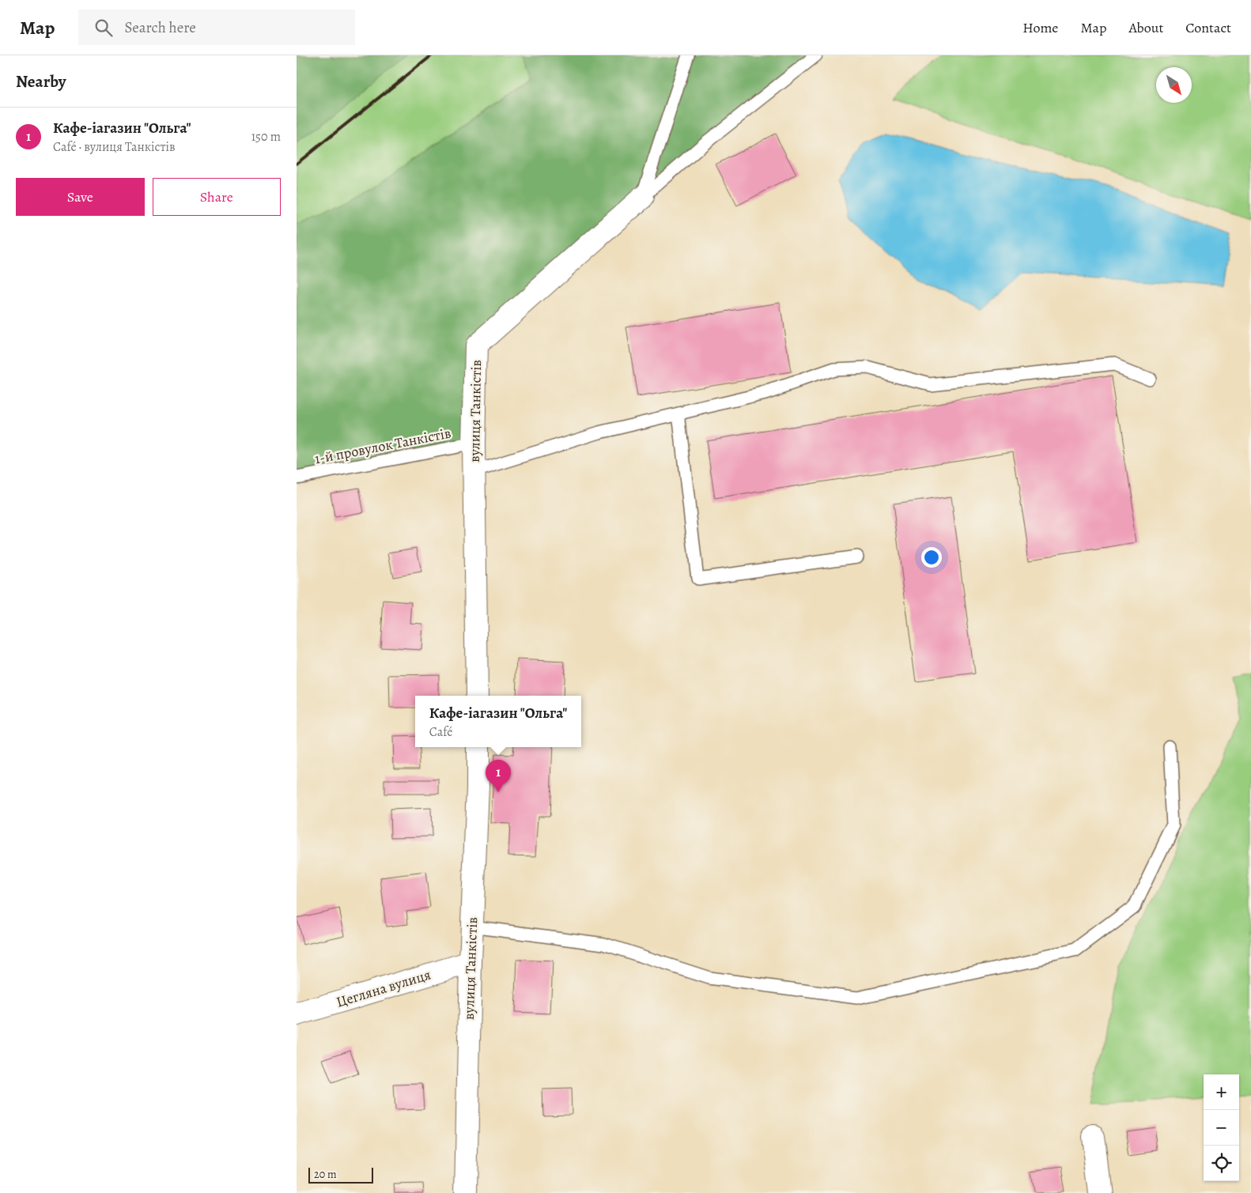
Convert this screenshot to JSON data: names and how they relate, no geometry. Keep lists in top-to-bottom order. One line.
{"streets":{"street":["вулиця Танкістів","Цегляна вулиця"],"lane":["1-й провулок Танкістів"]},"crossings":[["вулиця Танкістів","1-й провулок Танкістів"],["вулиця Танкістів","Цегляна вулиця"]],"scale_bar":"20 m","north":"bottom right","page":{"header":"Map","search":"Search here","nav":["Home","Map","About","Contact"],"heading":"Nearby","list":[{"mark":"1","name":"Кафе-іагазин \"Ольга\"","note":"Café · вулиця Танкістів","value":"150 m"}],"buttons":["Save","Share"],"popup":["Кафе-іагазин \"Ольга\"","Café"],"pins":"1","map_buttons":["+","−"],"scale":"20 m"}}
